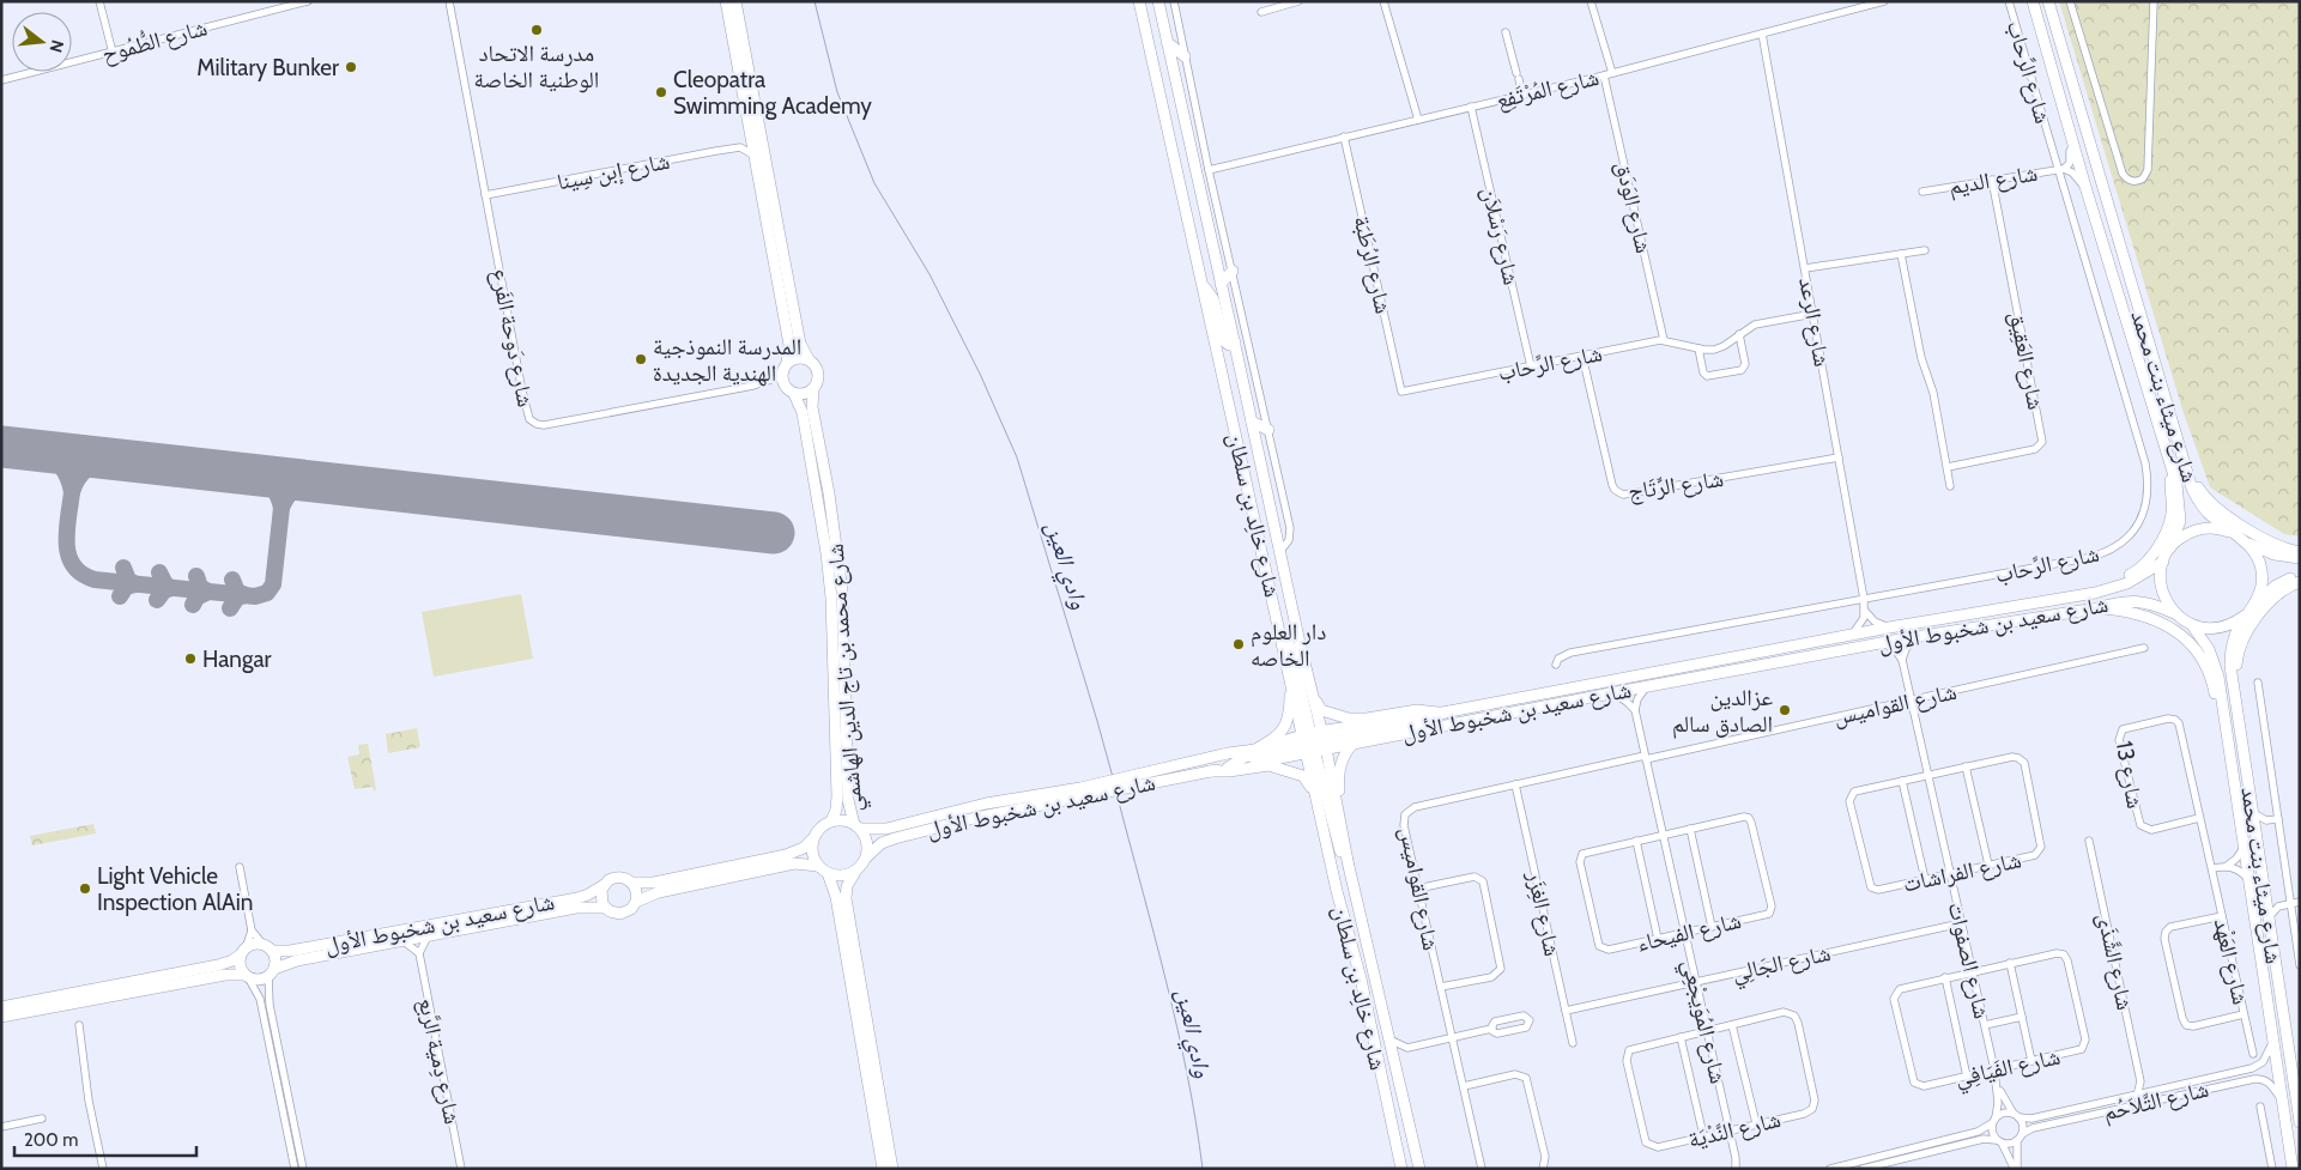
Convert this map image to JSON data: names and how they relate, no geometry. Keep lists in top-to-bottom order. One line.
{"streets":{"main road":["شارع ميثاء بنت محمد","شارع خالِد بن سلطان","شارع سعيد بن شخبوط الأول","شارع محمد بن تاج الدين الهاشمي"],"street":["شارع الطُّمُوح","شارع الرِّحاب","شارع المُرْتَفِع","شارع إبن سِينا","شارع الديم","شارع الوَدَق","شارع رَسْلاَن","شارع الرُطَبَة","شارع الرعد","شارع دَوحة الفَرع","شارع العَقِيق","شارع الرِّتَاج","شارع القواميس","شارع 13","شارع الفراشات","شارع الغِزَر","شارع الفيحاء","شارع الصفوات","شارع الشَّذَى","شارع العَهْد","شارع الجَالِي","شارع المُوَيجْعِي","شارع دِمية الرَّبع","شارع الفَيَافِي","شارع التَّلاَحُم","شارع النَّدْيَة"]},"crossings":[["شارع الرِّحاب","شارع الديم"],["شارع الرِّحاب","شارع الوَدَق"],["شارع الرِّحاب","شارع رَسْلاَن"],["شارع الرِّحاب","شارع الرُطَبَة"],["شارع الرِّحاب","شارع الرعد"],["شارع الرِّحاب","شارع الرِّتَاج"],["شارع المُرْتَفِع","شارع الوَدَق"],["شارع المُرْتَفِع","شارع رَسْلاَن"],["شارع المُرْتَفِع","شارع الرُطَبَة"],["شارع المُرْتَفِع","شارع الرعد"],["شارع إبن سِينا","شارع دَوحة الفَرع"],["شارع الديم","شارع العَقِيق"],["شارع الديم","شارع ميثاء بنت محمد"],["شارع الرعد","شارع الرِّتَاج"],["شارع دَوحة الفَرع","شارع محمد بن تاج الدين الهاشمي"],["شارع ميثاء بنت محمد","شارع سعيد بن شخبوط الأول"],["شارع ميثاء بنت محمد","شارع التَّلاَحُم"],["شارع خالِد بن سلطان","شارع سعيد بن شخبوط الأول"],["شارع سعيد بن شخبوط الأول","شارع محمد بن تاج الدين الهاشمي"],["شارع القواميس","شارع الغِزَر"],["شارع القواميس","شارع الصفوات"],["شارع القواميس","شارع المُوَيجْعِي"],["شارع 13","شارع العَهْد"],["شارع الفراشات","شارع الصفوات"],["شارع الغِزَر","شارع الجَالِي"],["شارع الفيحاء","شارع المُوَيجْعِي"],["شارع الصفوات","شارع الجَالِي"],["شارع الصفوات","شارع الفَيَافِي"],["شارع الصفوات","شارع التَّلاَحُم"],["شارع الشَّذَى","شارع التَّلاَحُم"],["شارع الجَالِي","شارع المُوَيجْعِي"],["شارع المُوَيجْعِي","شارع النَّدْيَة"]],"water":["وادي العين"],"places":["مدرسة الاتحاد الوطنية الخاصة","Military Bunker","Cleopatra Swimming Academy","المدرسة النموذجية الهندية الجديدة","دار العلوم الخاصه","Hangar","عزالدين الصادق سالم","Light Vehicle Inspection AlAin"],"scale_bar":"200 m","north":"right"}
